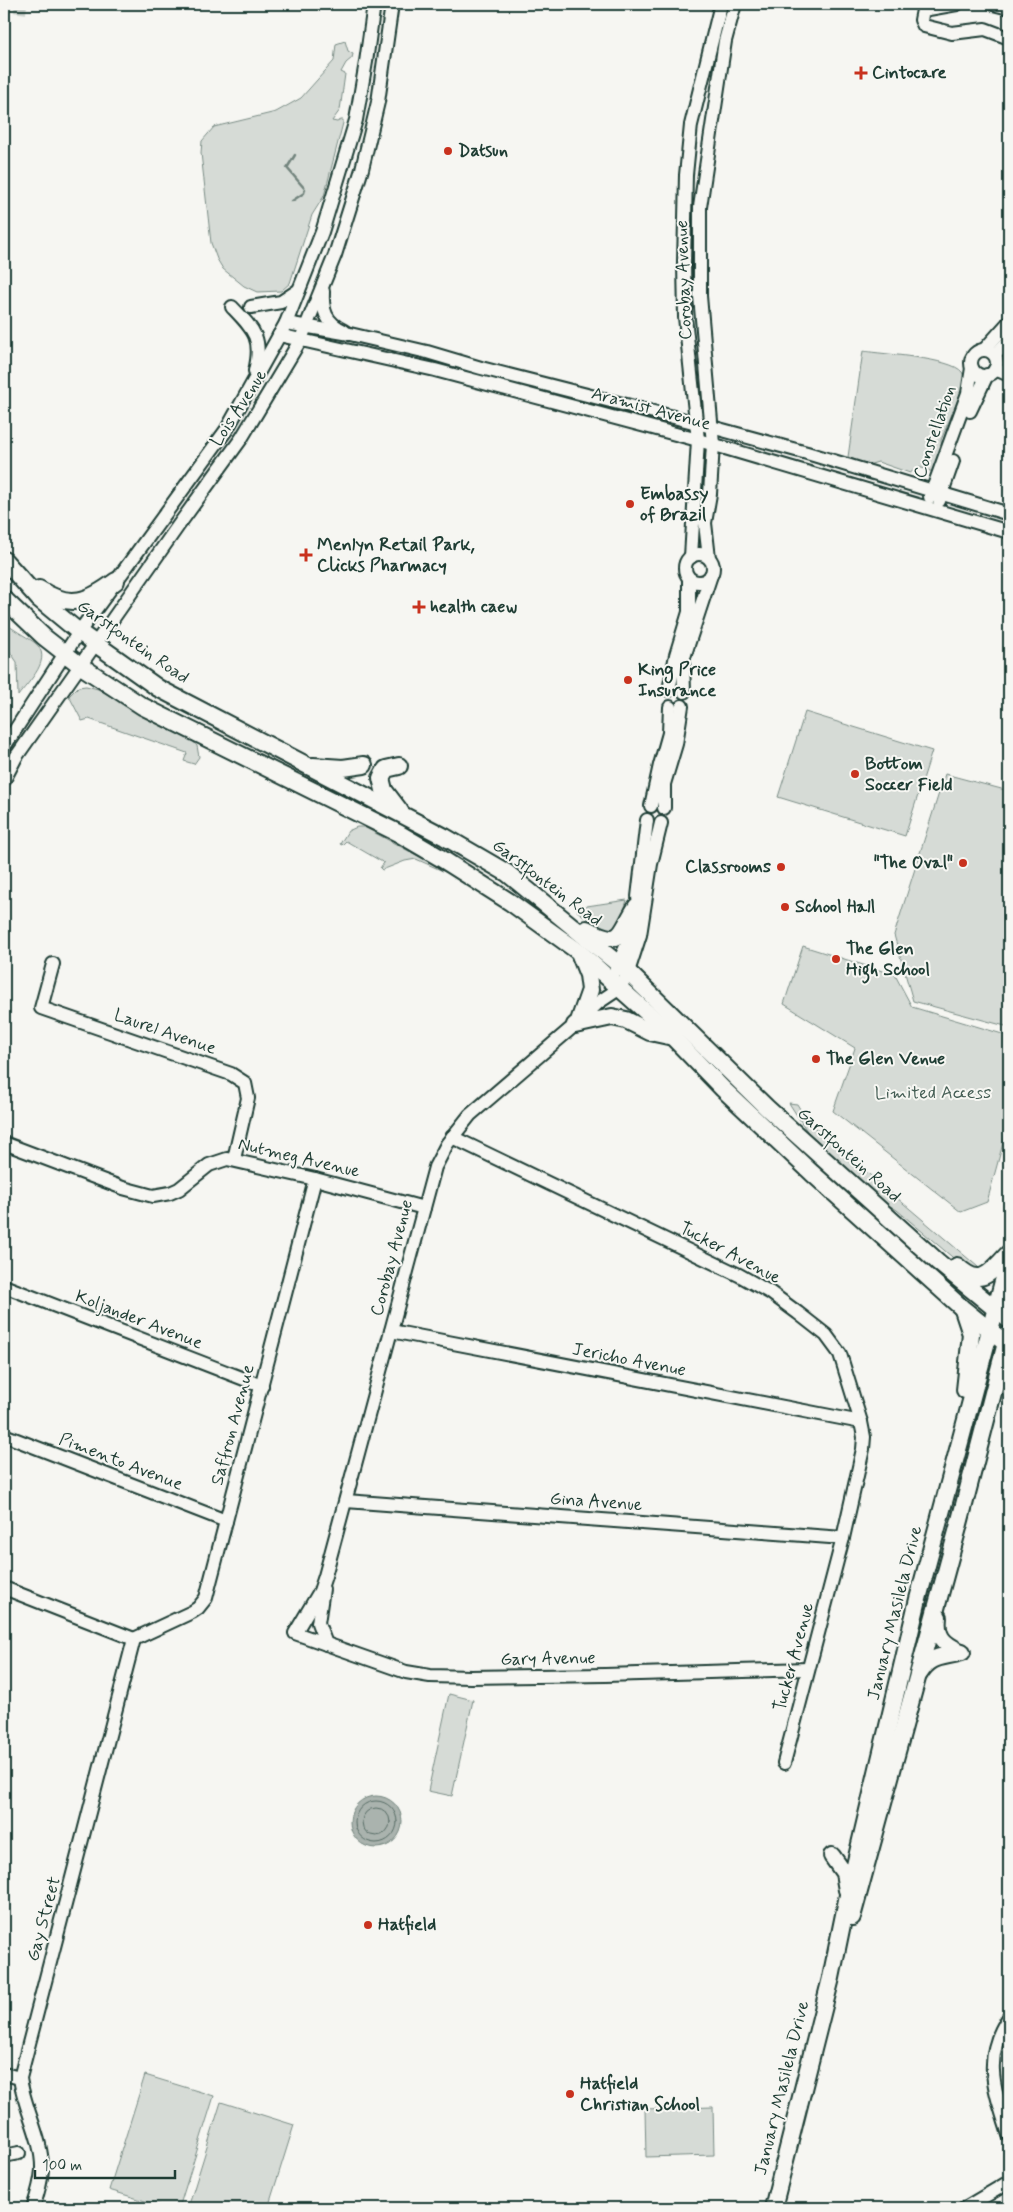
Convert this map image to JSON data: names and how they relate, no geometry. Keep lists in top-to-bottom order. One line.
{"streets":{"main road":["Garstfontein Road","January Masilela Drive"],"street":["Corobay Avenue","Lois Avenue","Aramist Avenue","Constellation","Laurel Avenue","Nutmeg Avenue","Tucker Avenue","Koljander Avenue","Jericho Avenue","Saffron Avenue","Pimento Avenue","Gina Avenue","Gary Avenue","Gay Street"]},"crossings":[["Corobay Avenue","Aramist Avenue"],["Corobay Avenue","Garstfontein Road"],["Corobay Avenue","Nutmeg Avenue"],["Corobay Avenue","Tucker Avenue"],["Corobay Avenue","Jericho Avenue"],["Corobay Avenue","Gina Avenue"],["Corobay Avenue","Gary Avenue"],["Lois Avenue","Aramist Avenue"],["Lois Avenue","Garstfontein Road"],["Aramist Avenue","Constellation"],["Garstfontein Road","January Masilela Drive"],["Laurel Avenue","Nutmeg Avenue"],["Nutmeg Avenue","Saffron Avenue"],["Tucker Avenue","Jericho Avenue"],["Tucker Avenue","Gina Avenue"],["Tucker Avenue","Gary Avenue"],["Koljander Avenue","Saffron Avenue"],["Saffron Avenue","Pimento Avenue"],["Saffron Avenue","Gay Street"]],"parks":["Limited Access"],"places":{"health":["Cintocare","Menlyn Retail Park, Clicks Pharmacy","health caew"],"other":["Datsun","Embassy of Brazil","King Price Insurance","Bottom Soccer Field","\"The Oval\"","Classrooms","School Hall","The Glen High School","The Glen Venue","Hatfield","Hatfield Christian School"]},"scale_bar":"100 m"}
